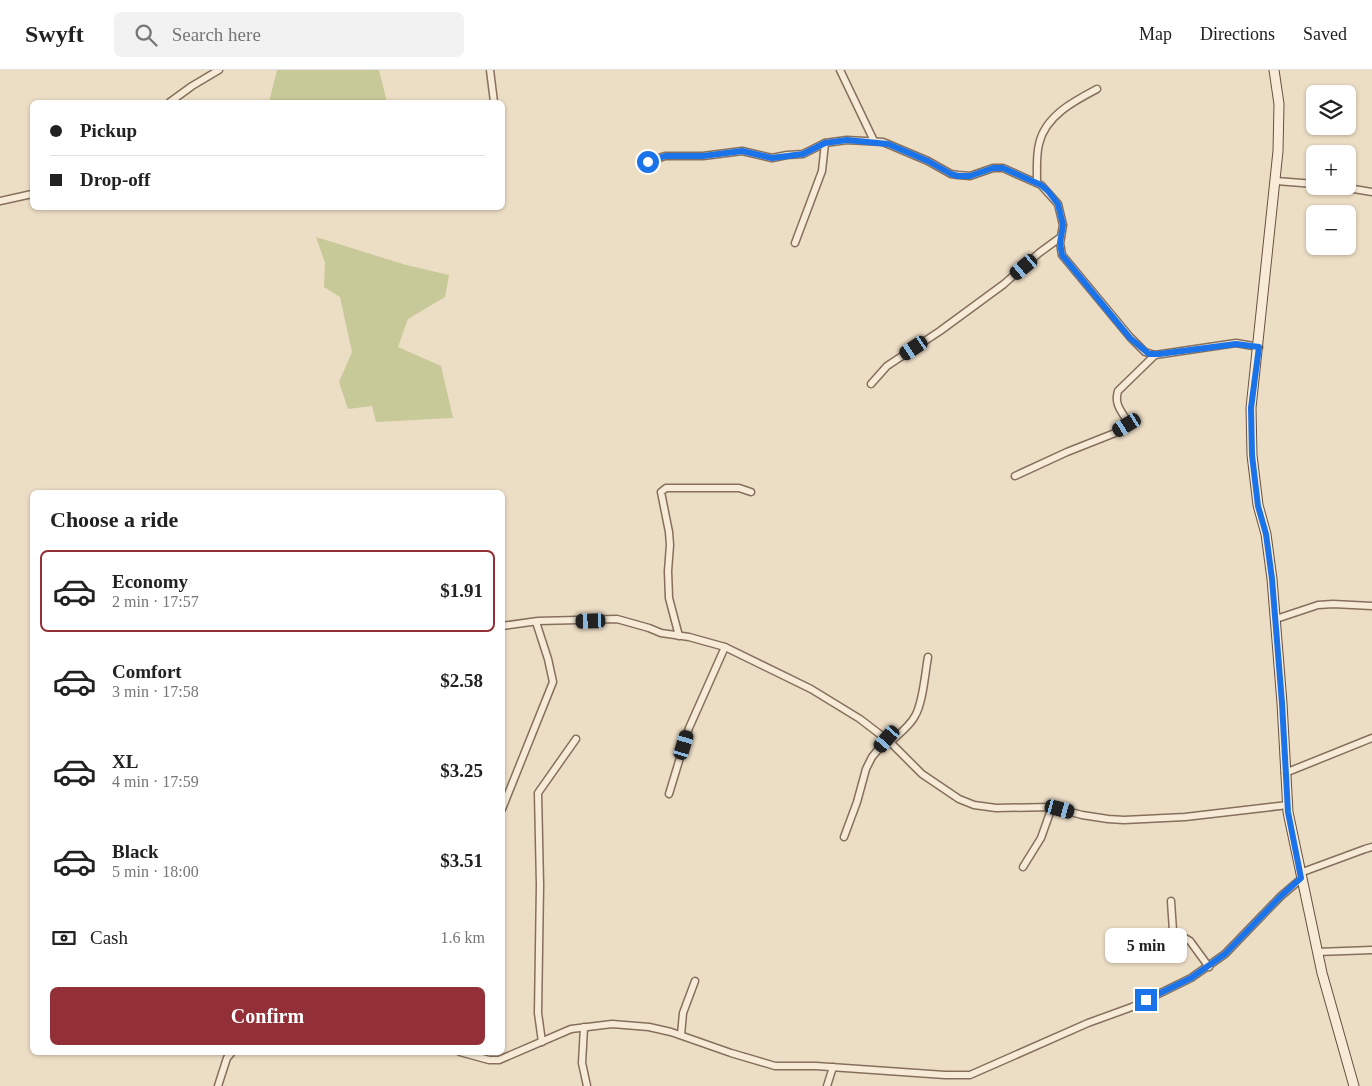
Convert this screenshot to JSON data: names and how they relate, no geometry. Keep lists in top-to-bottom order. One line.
{"page":{"header":"Swyft","search":"Search here","nav":["Map","Directions","Saved"],"map_buttons":["+","−"],"banner":["Pickup","Drop-off"],"heading":"Choose a ride","list":[{"name":"Economy","note":"2 min · 17:57","value":"$1.91"},{"name":"Comfort","note":"3 min · 17:58","value":"$2.58"},{"name":"XL","note":"4 min · 17:59","value":"$3.25"},{"name":"Black","note":"5 min · 18:00","value":"$3.51"}],"pay":["Cash","1.6 km"],"bubble":"5 min","buttons":"Confirm"}}
